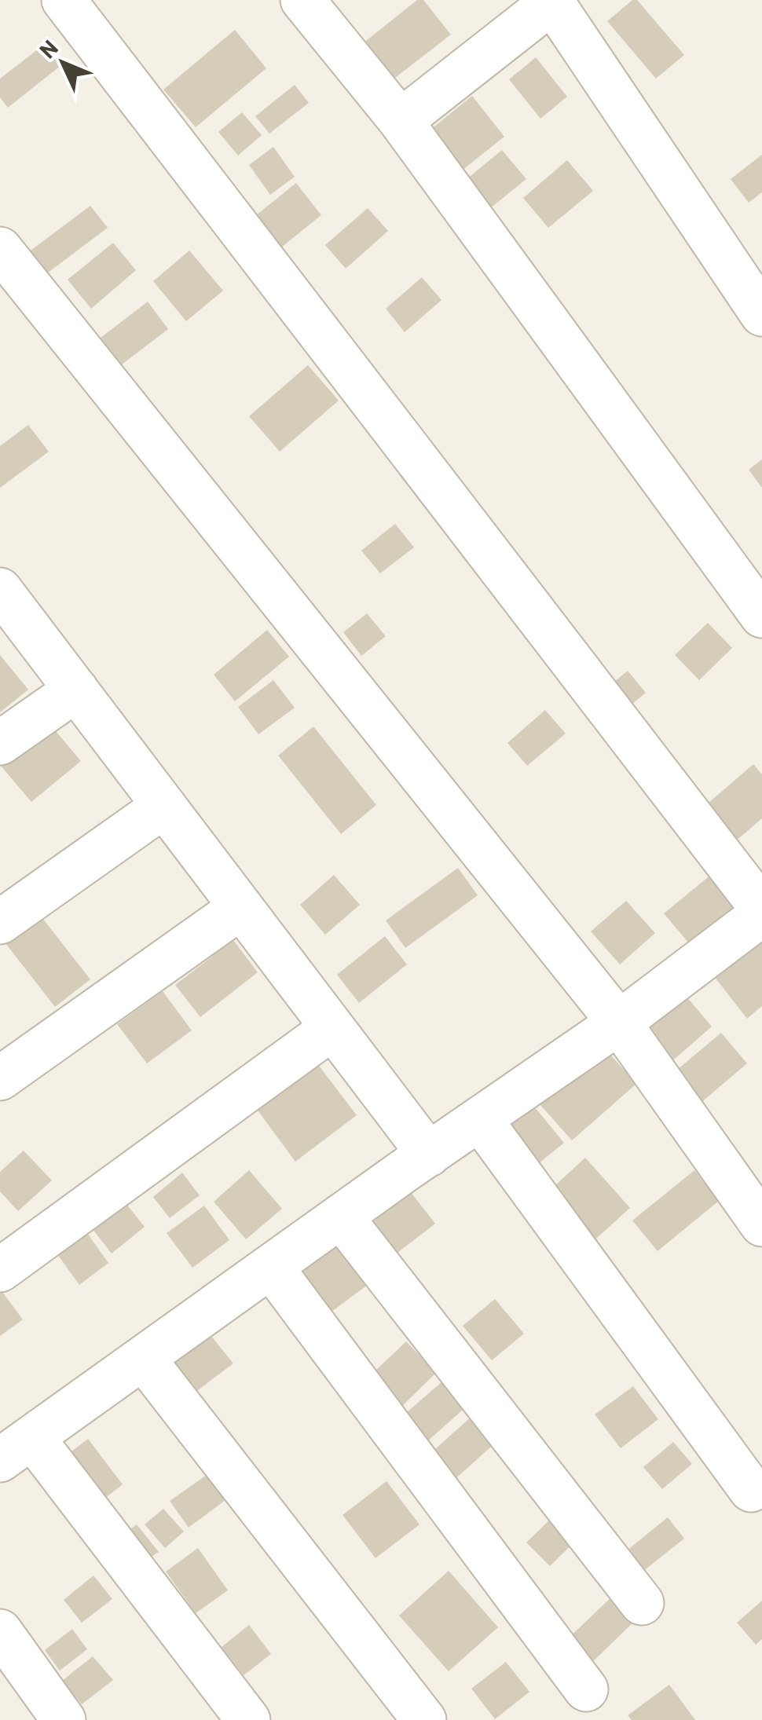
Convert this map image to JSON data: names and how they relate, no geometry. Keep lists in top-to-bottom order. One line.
{"north":"top left"}
